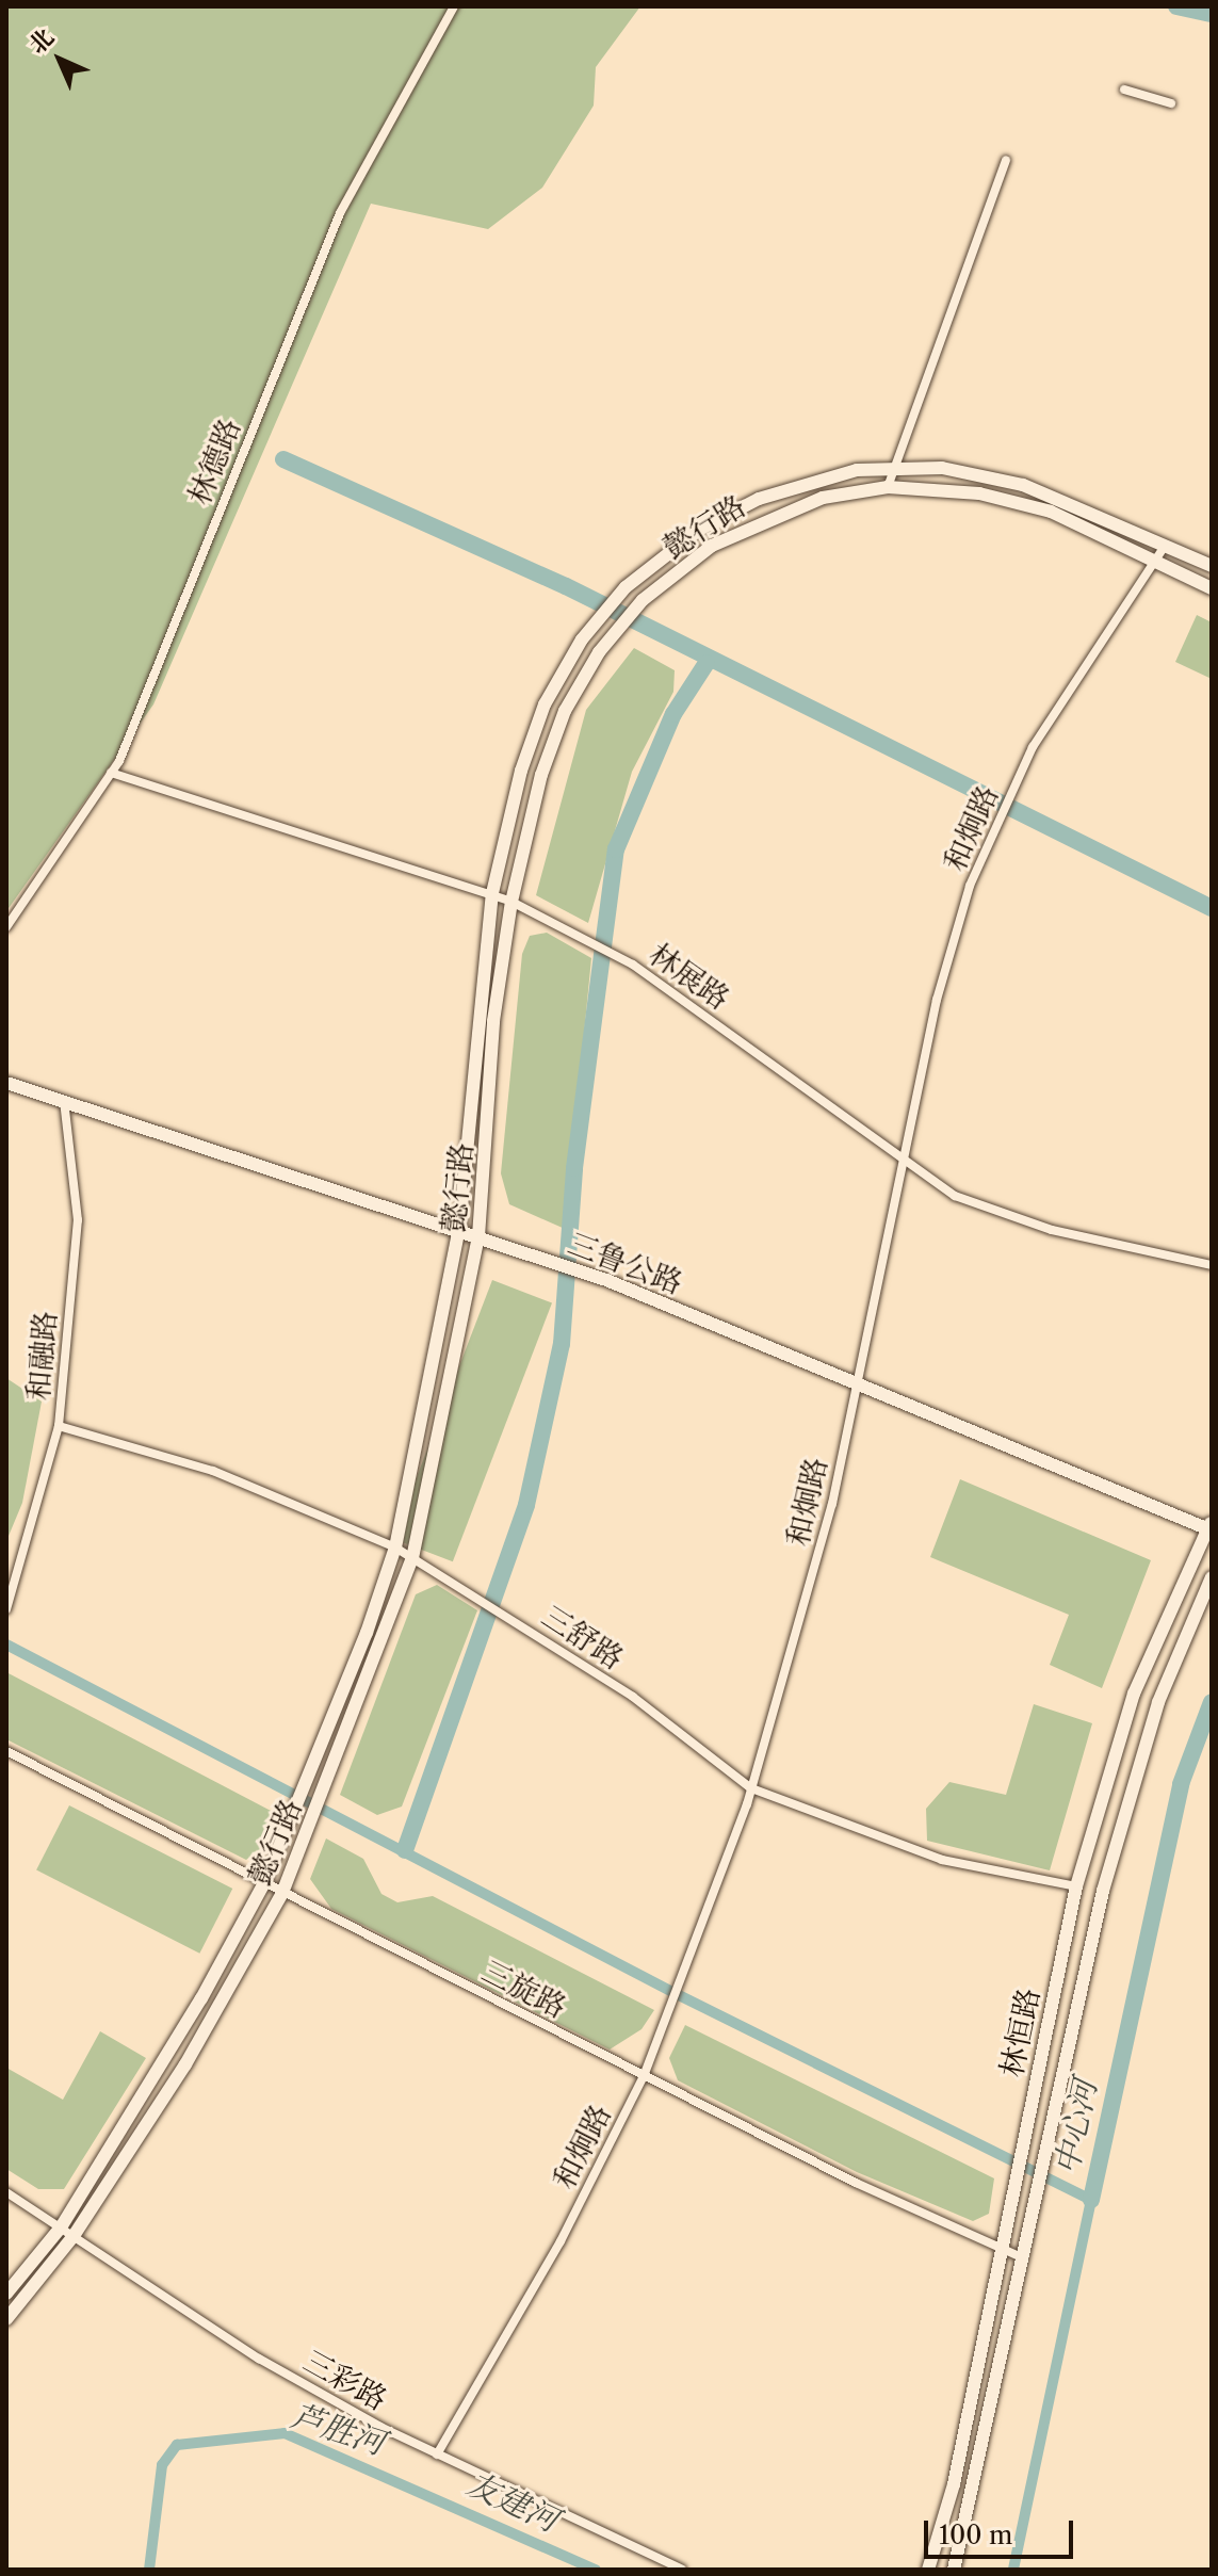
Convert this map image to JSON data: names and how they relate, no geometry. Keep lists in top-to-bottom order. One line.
{"streets":{"street":["林德路","懿行路","和炯路","林展路","三鲁公路","和融路","三舒路","三旋路","林恒路","三彩路"]},"crossings":[["林德路","林展路"],["懿行路","和炯路"],["懿行路","林展路"],["懿行路","三鲁公路"],["懿行路","三舒路"],["懿行路","三旋路"],["懿行路","三彩路"],["和炯路","林展路"],["和炯路","三鲁公路"],["和炯路","三舒路"],["和炯路","三旋路"],["和炯路","三彩路"],["三鲁公路","和融路"],["三鲁公路","林恒路"],["和融路","三舒路"],["三舒路","林恒路"],["三旋路","林恒路"]],"water":["中心河","芦胜河","友建河"],"scale_bar":"100 m","north":"top left"}
